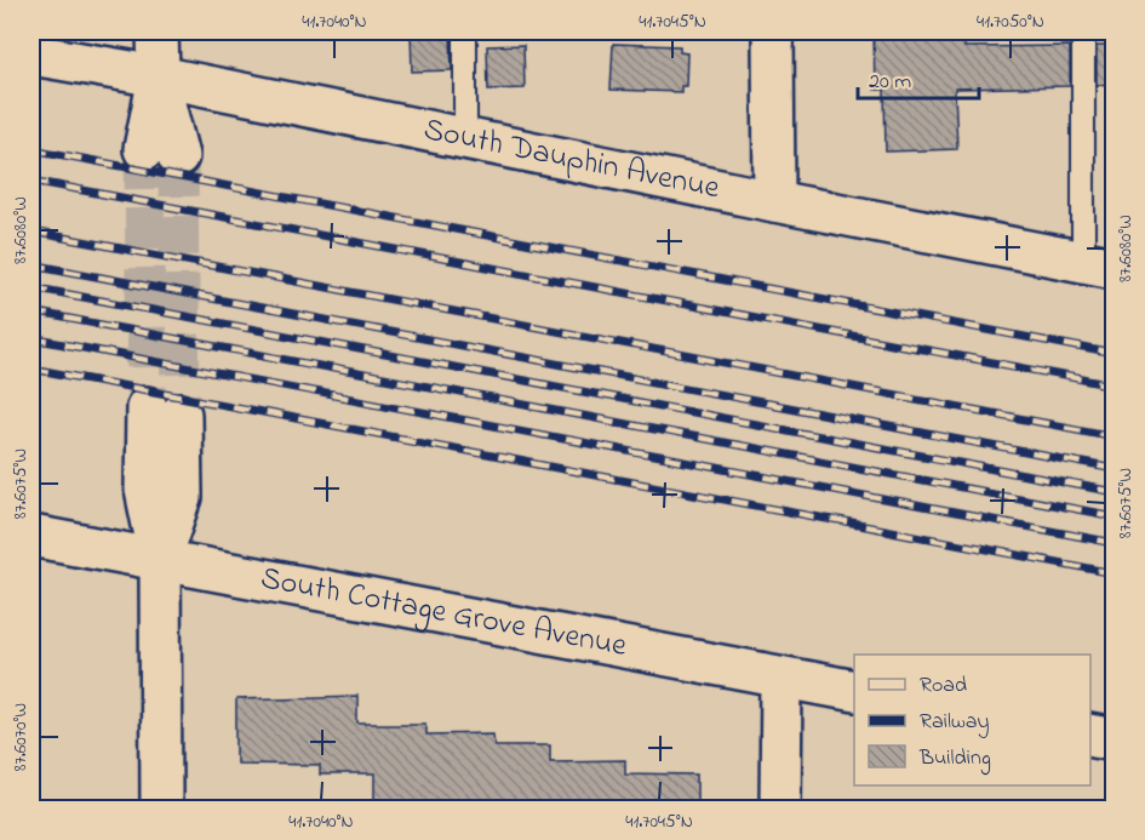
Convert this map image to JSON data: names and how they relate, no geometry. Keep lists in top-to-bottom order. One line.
{"streets":{"street":["South Dauphin Avenue","South Cottage Grove Avenue"]},"legend":["Road","Railway","Building"],"scale_bar":"20 m","coordinates":["41.7040°N","41.7045°N","41.7050°N","87.6080°W","87.6075°W","87.6070°W"]}
